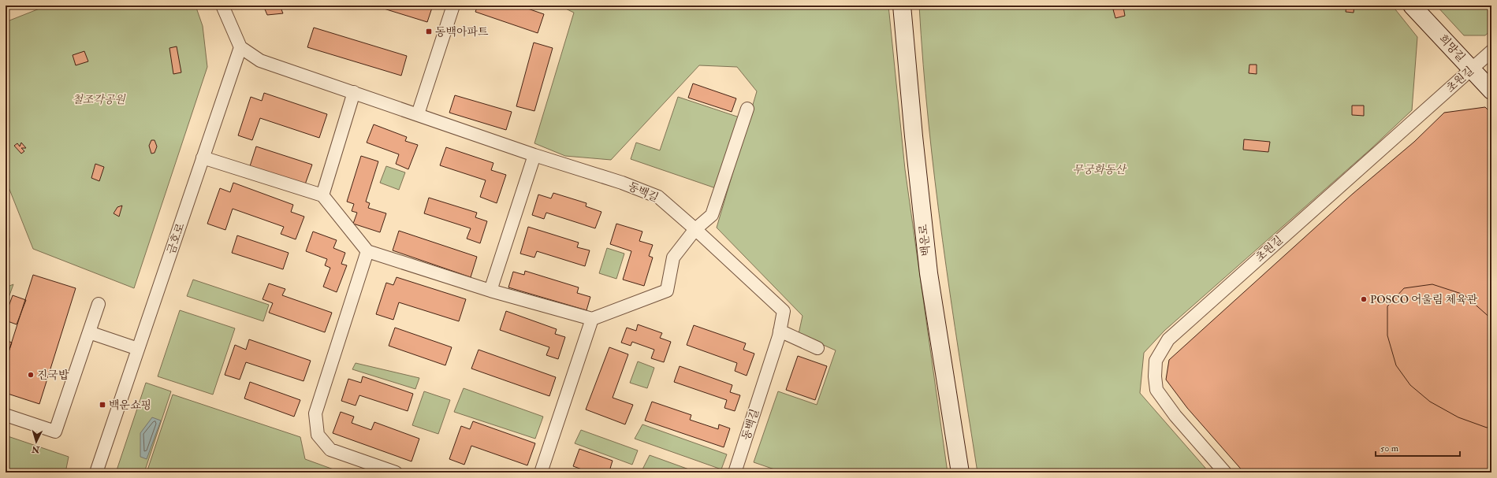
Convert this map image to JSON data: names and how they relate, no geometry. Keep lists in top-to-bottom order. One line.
{"streets":{"main road":["희망길","백운로"],"street":["초원길","동백길","금호로"]},"crossings":[["희망길","초원길"],["동백길","금호로"]],"parks":["철조각공원","무궁화동산"],"places":{"transit":["동백아파트","백운쇼핑"],"other":["POSCO 어울림 체육관","진국밥"]},"scale_bar":"50 m","north":"bottom"}
